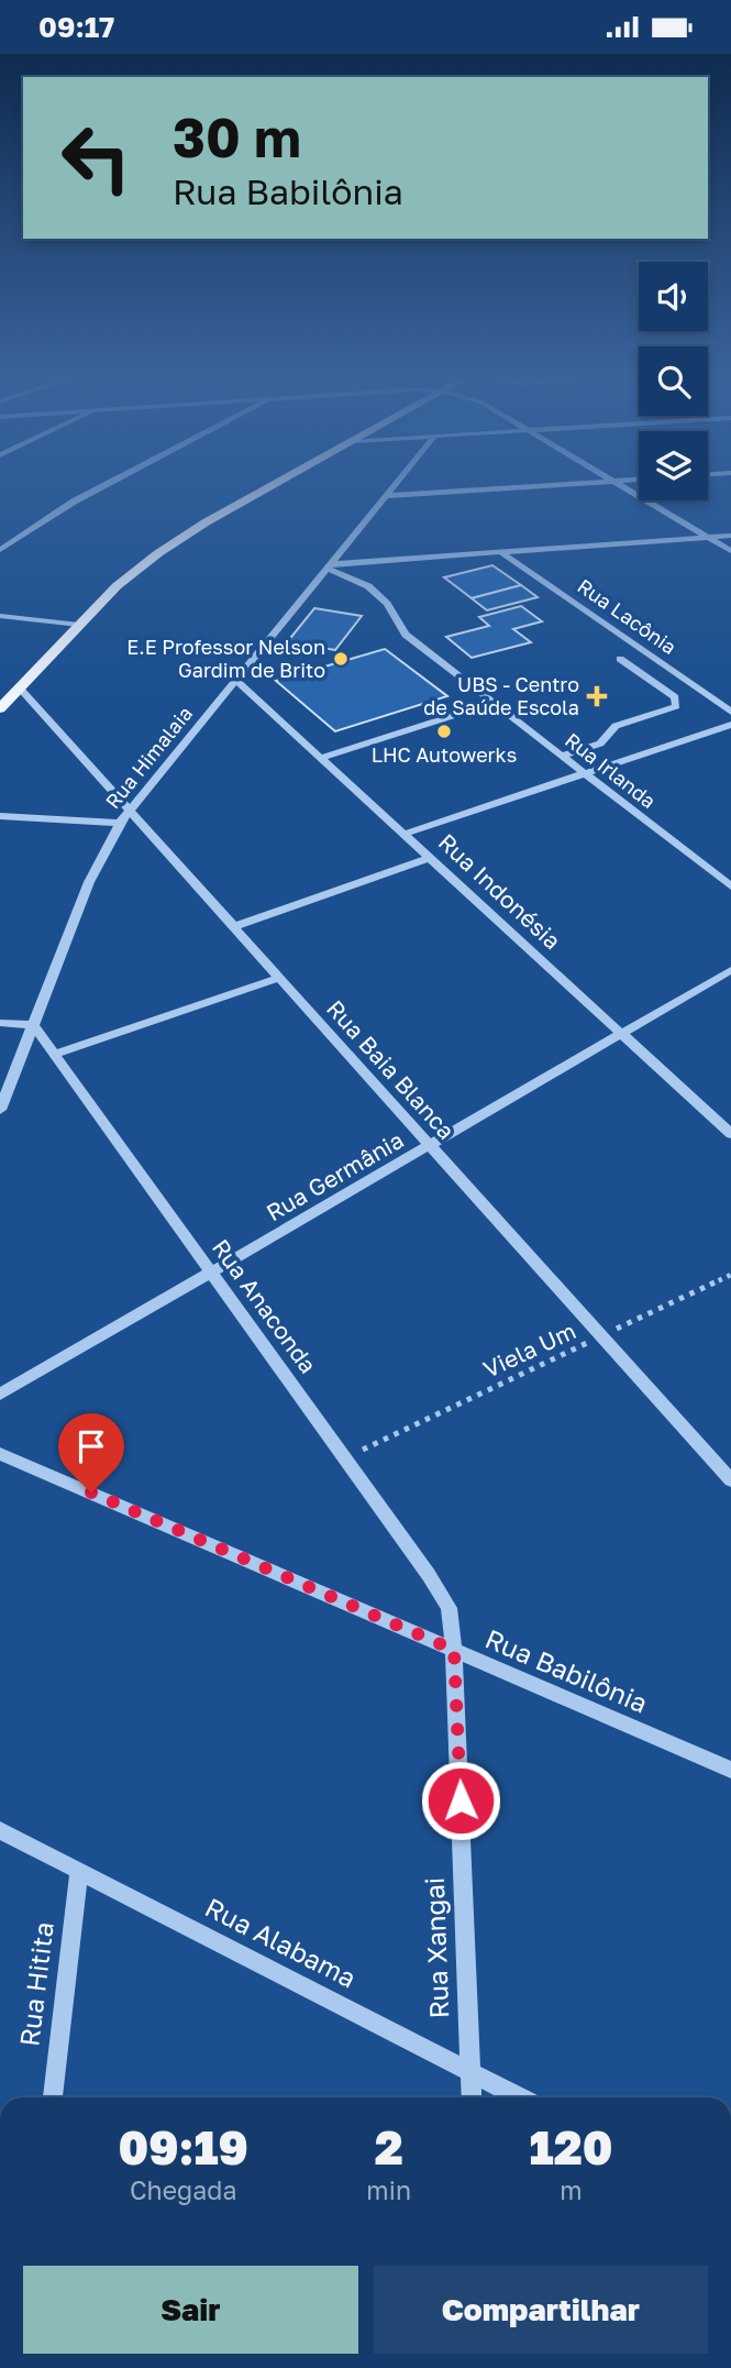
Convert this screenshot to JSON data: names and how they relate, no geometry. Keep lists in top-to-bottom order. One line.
{"streets":{"street":["Rua Lacônia","Rua Himalaia","Rua Irlanda","Rua Indonésia","Rua Baia Blanca","Rua Germânia","Rua Anaconda","Rua Babilônia","Rua Alabama","Rua Xangai","Rua Hitita"],"path":["Viela Um"]},"crossings":[["Rua Himalaia","Rua Irlanda"],["Rua Himalaia","Rua Indonésia"],["Rua Himalaia","Rua Baia Blanca"],["Rua Himalaia","Rua Anaconda"],["Rua Indonésia","Rua Germânia"],["Rua Baia Blanca","Rua Germânia"],["Rua Baia Blanca","Viela Um"],["Rua Germânia","Rua Anaconda"],["Rua Anaconda","Viela Um"],["Rua Anaconda","Rua Babilônia"],["Rua Anaconda","Rua Xangai"],["Rua Babilônia","Rua Xangai"],["Rua Alabama","Rua Xangai"],["Rua Alabama","Rua Hitita"]],"places":{"other":["E.E Professor Nelson Gardim de Brito","LHC Autowerks"],"health":["UBS - Centro de Saúde Escola"]},"page":{"status":"09:17","turn":["30 m","Rua Babilônia"],"eta":["09:19","Chegada","2","min","120","m"],"buttons":["Sair","Compartilhar"]}}
